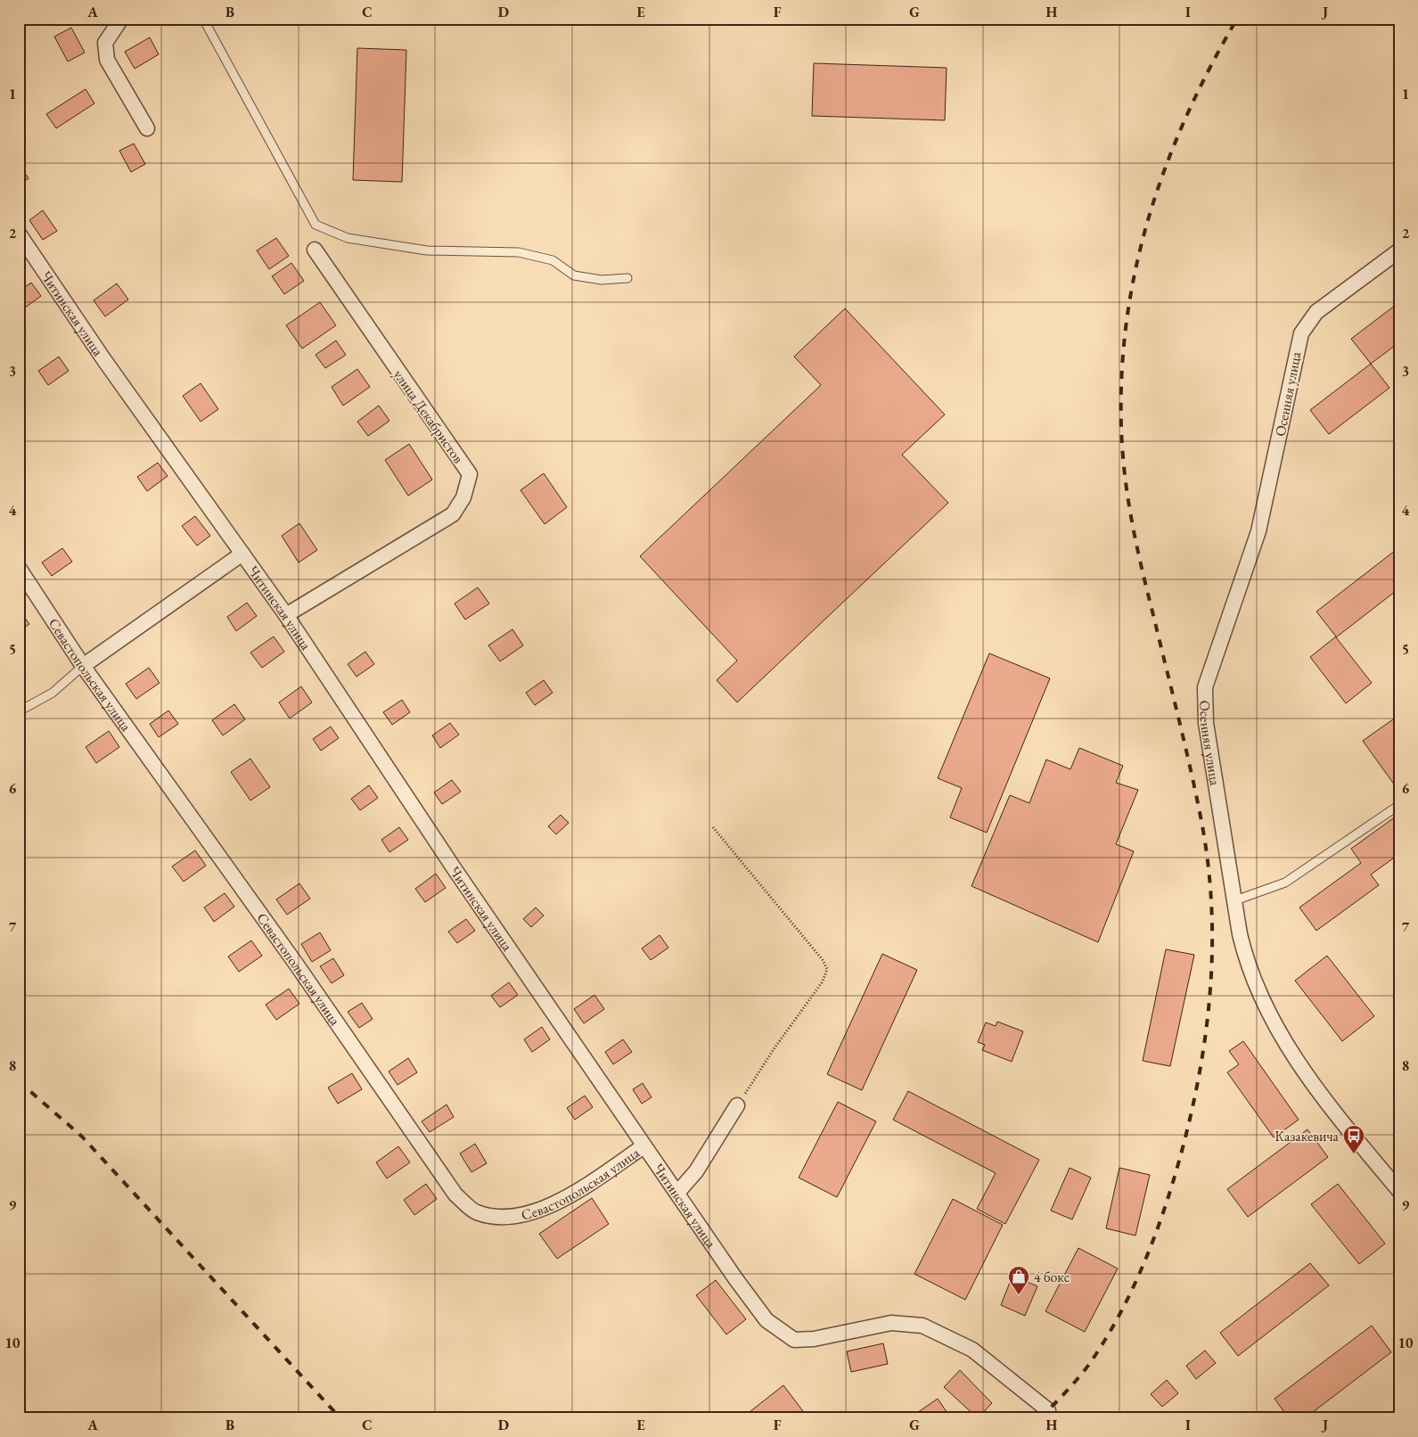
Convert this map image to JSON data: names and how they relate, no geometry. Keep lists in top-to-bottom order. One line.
{"streets":{"street":["Читинская улица","Осенняя улица","улица Декабристов","Севастопольская улица"]},"crossings":[["Читинская улица","улица Декабристов"],["Читинская улица","Севастопольская улица"]],"places":{"bus stop":["Казакевича"],"shop":["4 бокс"]},"grid":{"columns":["A","B","C","D","E","F","G","H","I","J"],"rows":["1","2","3","4","5","6","7","8","9","10"]}}
